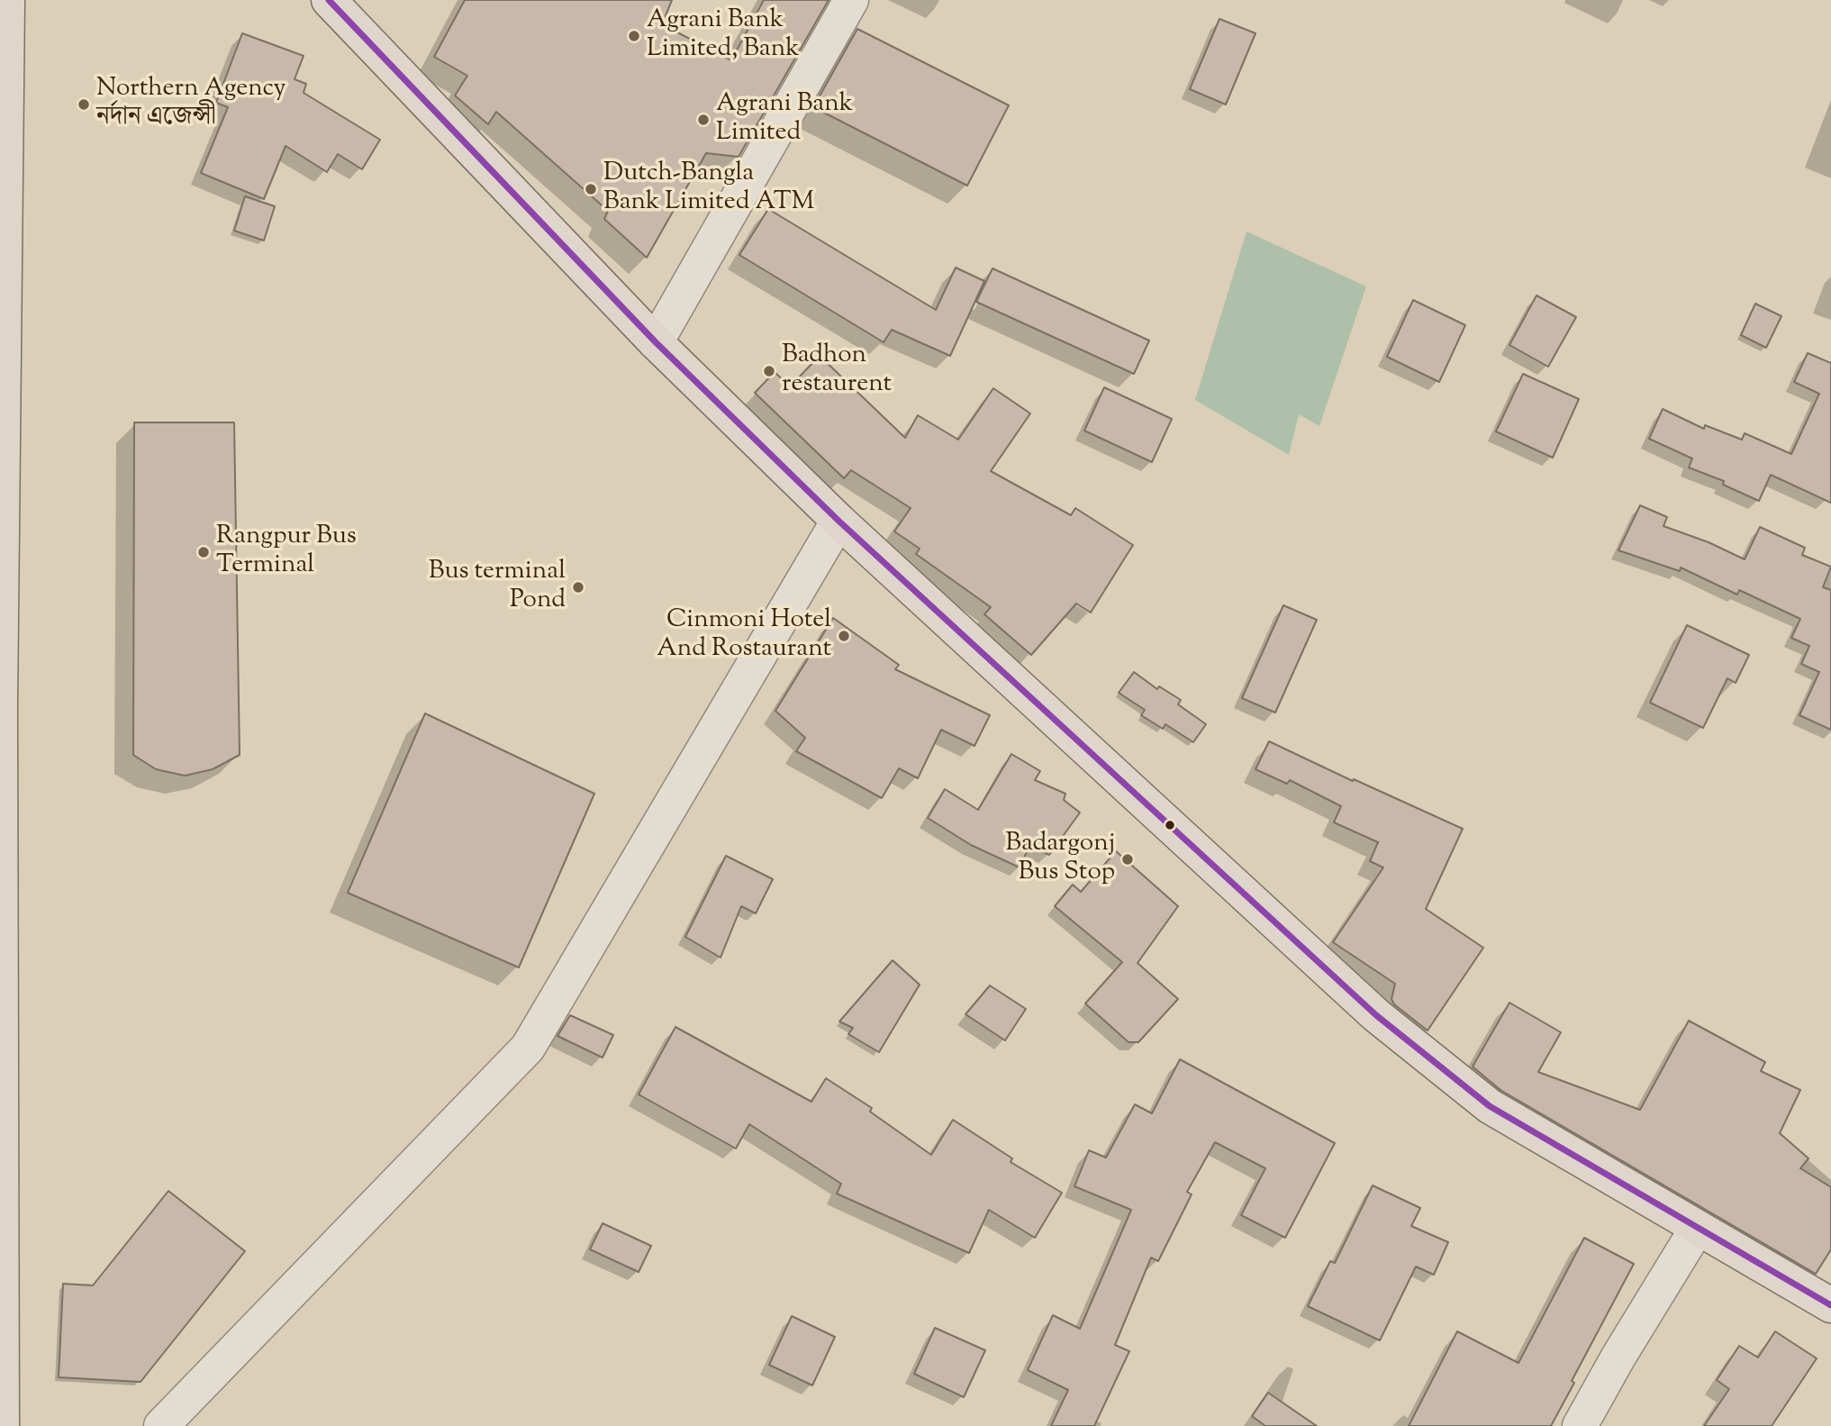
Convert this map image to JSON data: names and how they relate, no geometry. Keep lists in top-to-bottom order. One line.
{"places":["Agrani Bank Limited, Bank","Northern Agency নর্দান এজেন্সী","Agrani Bank Limited","Dutch-Bangla Bank Limited ATM","Badhon restaurent","Rangpur Bus Terminal","Bus terminal Pond","Cinmoni Hotel And Rostaurant","Badargonj Bus Stop"]}
